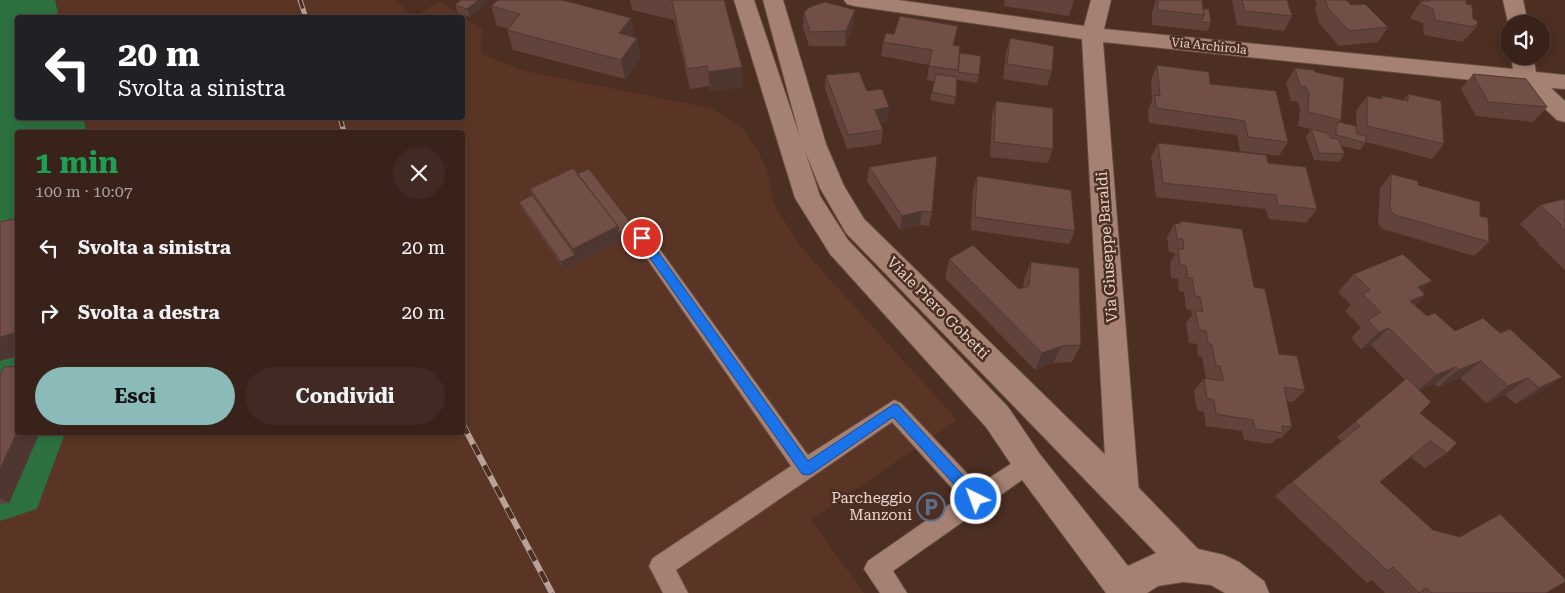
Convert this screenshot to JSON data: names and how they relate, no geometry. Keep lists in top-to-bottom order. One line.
{"streets":{"main road":["Via Archirola","Via Giuseppe Baraldi","Viale Piero Gobetti"]},"crossings":[["Via Archirola","Via Giuseppe Baraldi"],["Via Giuseppe Baraldi","Viale Piero Gobetti"]],"places":{"parking":["Parcheggio Manzoni"]},"page":{"turn":["20 m","Svolta a sinistra"],"heading":["1 min","100 m · 10:07"],"list":[{"name":"Svolta a sinistra","value":"20 m"},{"name":"Svolta a destra","value":"20 m"}],"buttons":["Esci","Condividi"]}}
